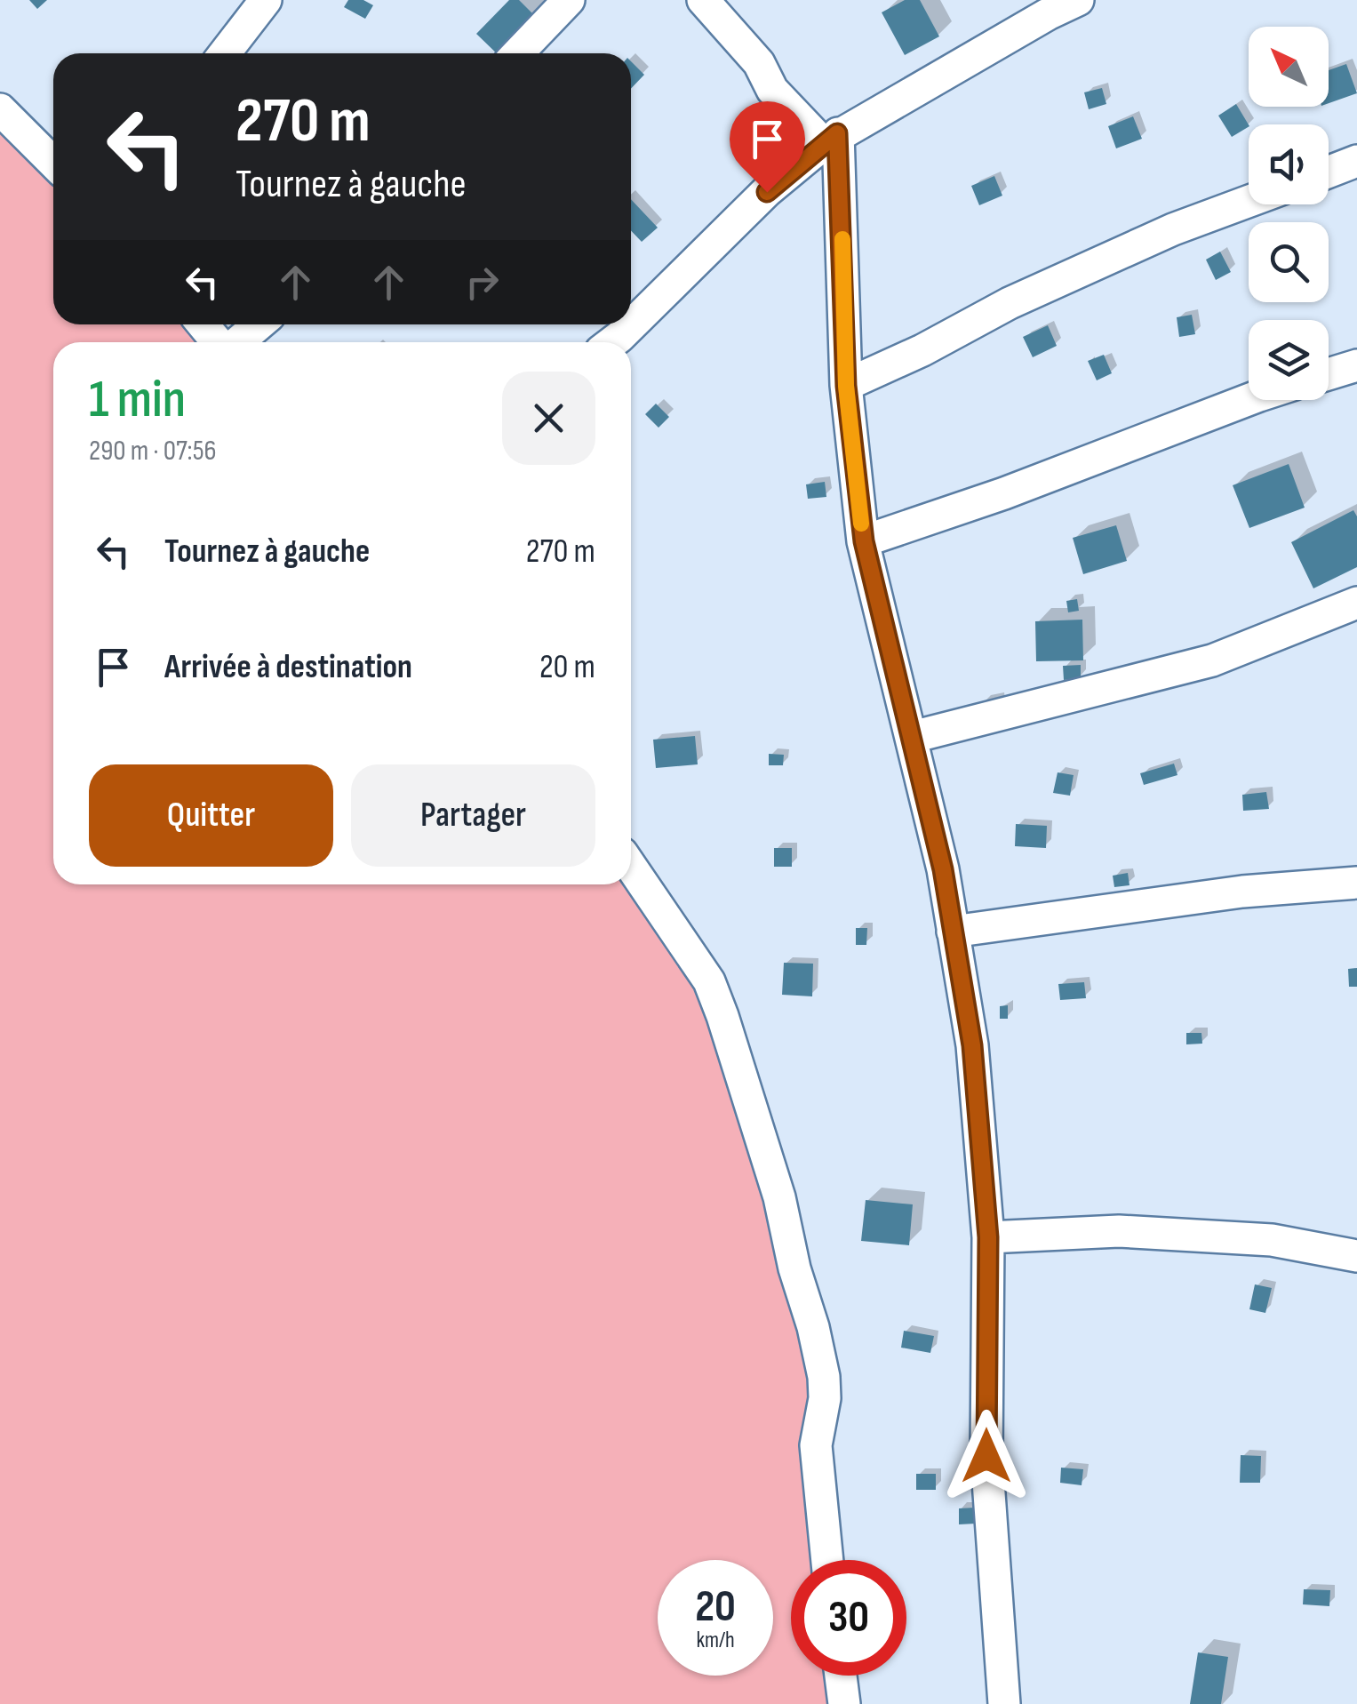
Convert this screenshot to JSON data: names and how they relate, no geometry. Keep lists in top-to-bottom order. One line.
{"north":"top left","page":{"turn":["270 m","Tournez à gauche"],"heading":["1 min","290 m · 07:56"],"list":[{"name":"Tournez à gauche","value":"270 m"},{"name":"Arrivée à destination","value":"20 m"}],"buttons":["Quitter","Partager"],"speed":"20 km/h","limit":"30"}}
